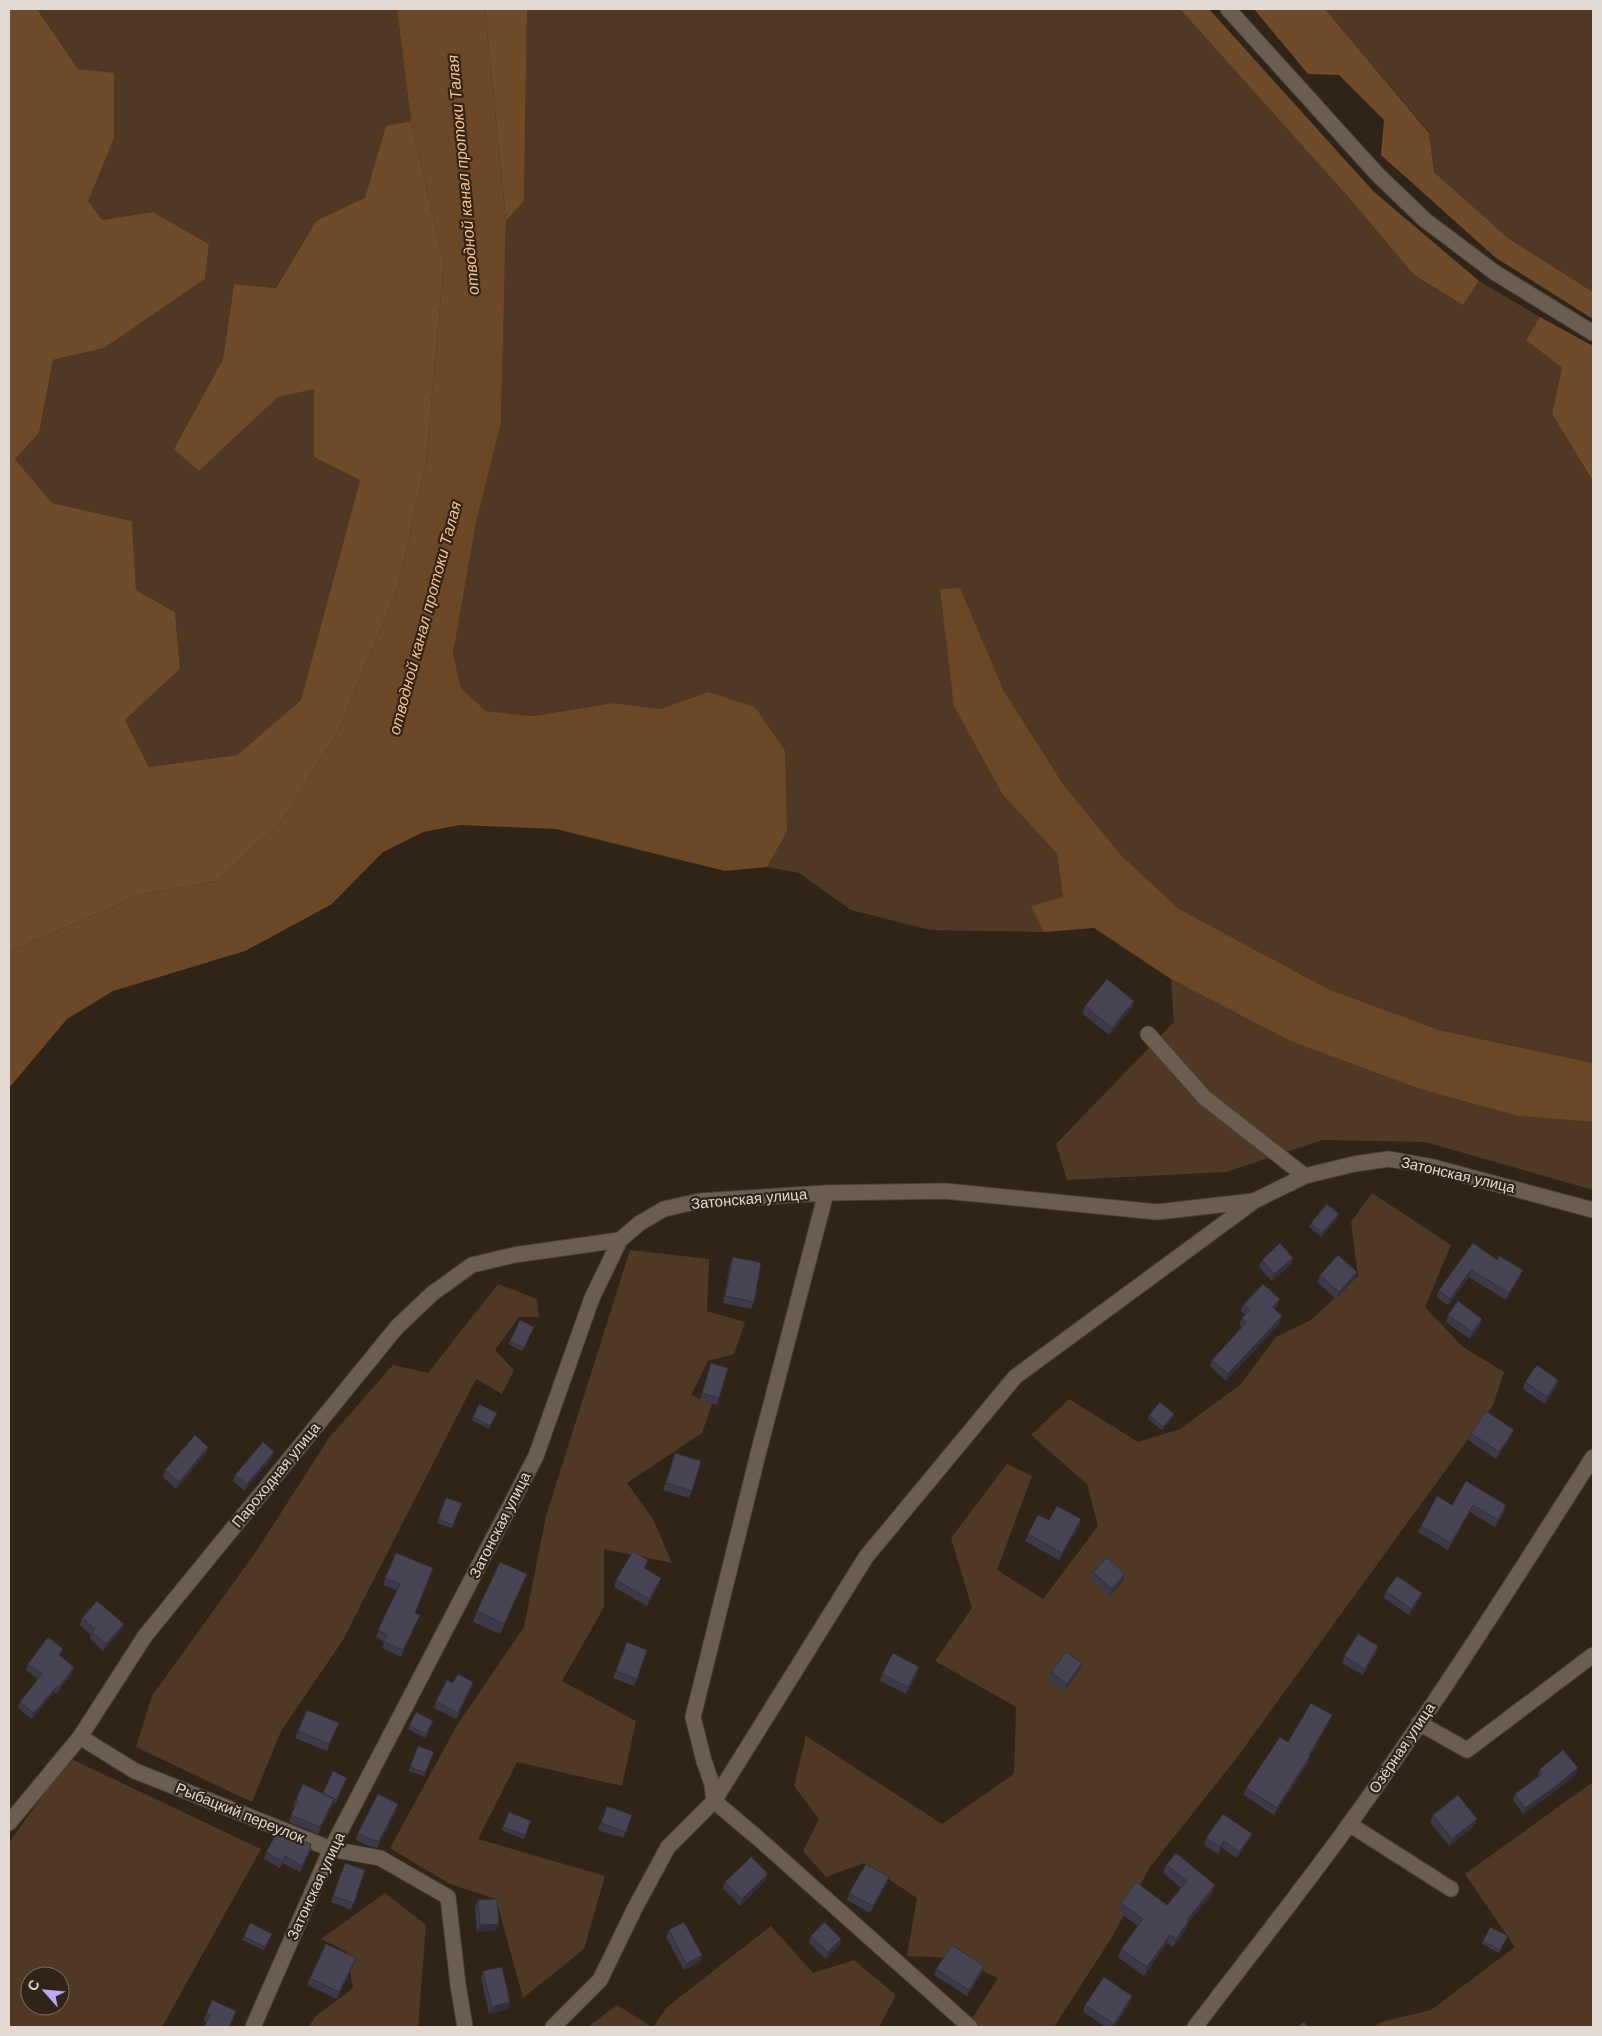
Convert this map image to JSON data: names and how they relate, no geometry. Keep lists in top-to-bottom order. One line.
{"streets":{"street":["Затонская улица","Пароходная улица","Озёрная улица","Рыбацкий переулок"]},"crossings":[["Затонская улица","Пароходная улица"],["Затонская улица","Рыбацкий переулок"],["Пароходная улица","Рыбацкий переулок"]],"water":["отводной канал протоки Талая"],"north":"top left"}
